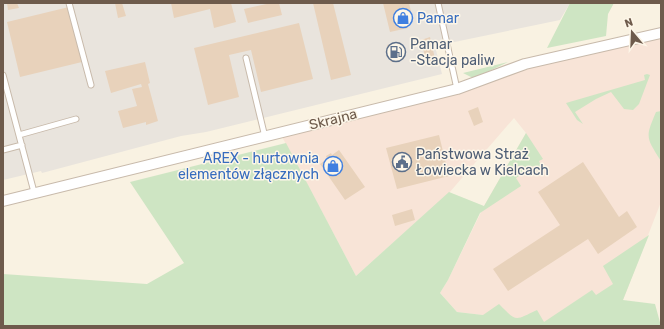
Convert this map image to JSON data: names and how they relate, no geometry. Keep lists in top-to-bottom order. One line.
{"streets":{"street":["Skrajna"]},"places":{"shop":["Pamar","AREX - hurtownia elementów złącznych"],"fuel station":["Pamar -Stacja paliw"],"public building":["Państwowa Straż Łowiecka w Kielcach"]},"north":"top"}
